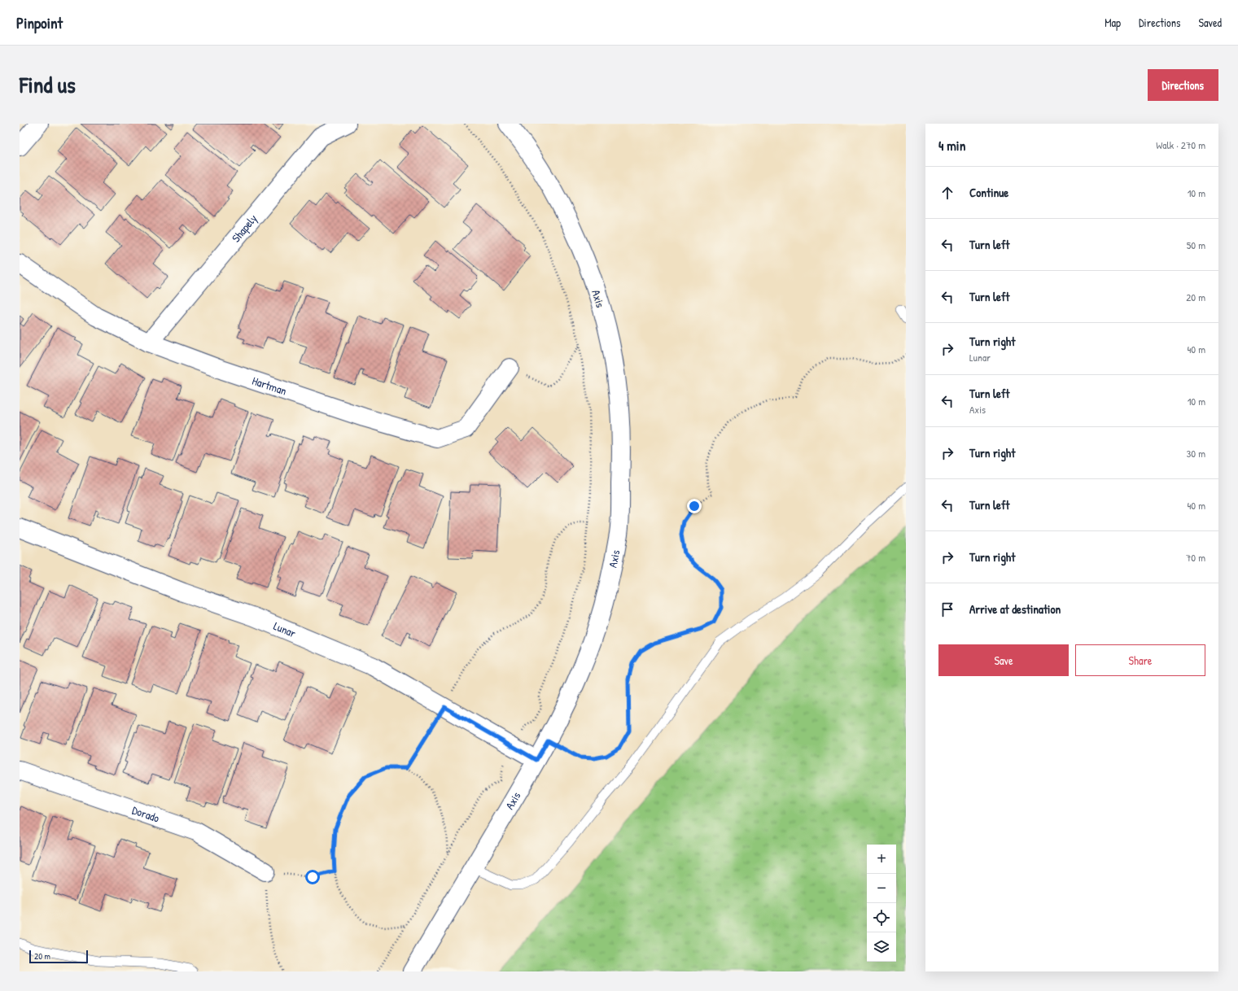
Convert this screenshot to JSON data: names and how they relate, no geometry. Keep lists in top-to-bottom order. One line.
{"streets":{"street":["Shapely","Axis","Hartman","Lunar","Dorado"]},"crossings":[["Shapely","Hartman"],["Axis","Lunar"]],"scale_bar":"20 m","page":{"header":"Pinpoint","nav":["Map","Directions","Saved"],"title":"Find us","buttons":["Directions",["Save","Share"]],"heading":["4 min","Walk · 270 m"],"list":[["Continue","10 m"],["Turn left","50 m"],["Turn left","20 m"],["Turn right","Lunar","40 m"],["Turn left","Axis","10 m"],["Turn right","30 m"],["Turn left","40 m"],["Turn right","70 m"],"Arrive at destination"],"map_buttons":["+","−"],"scale":"20 m"}}
